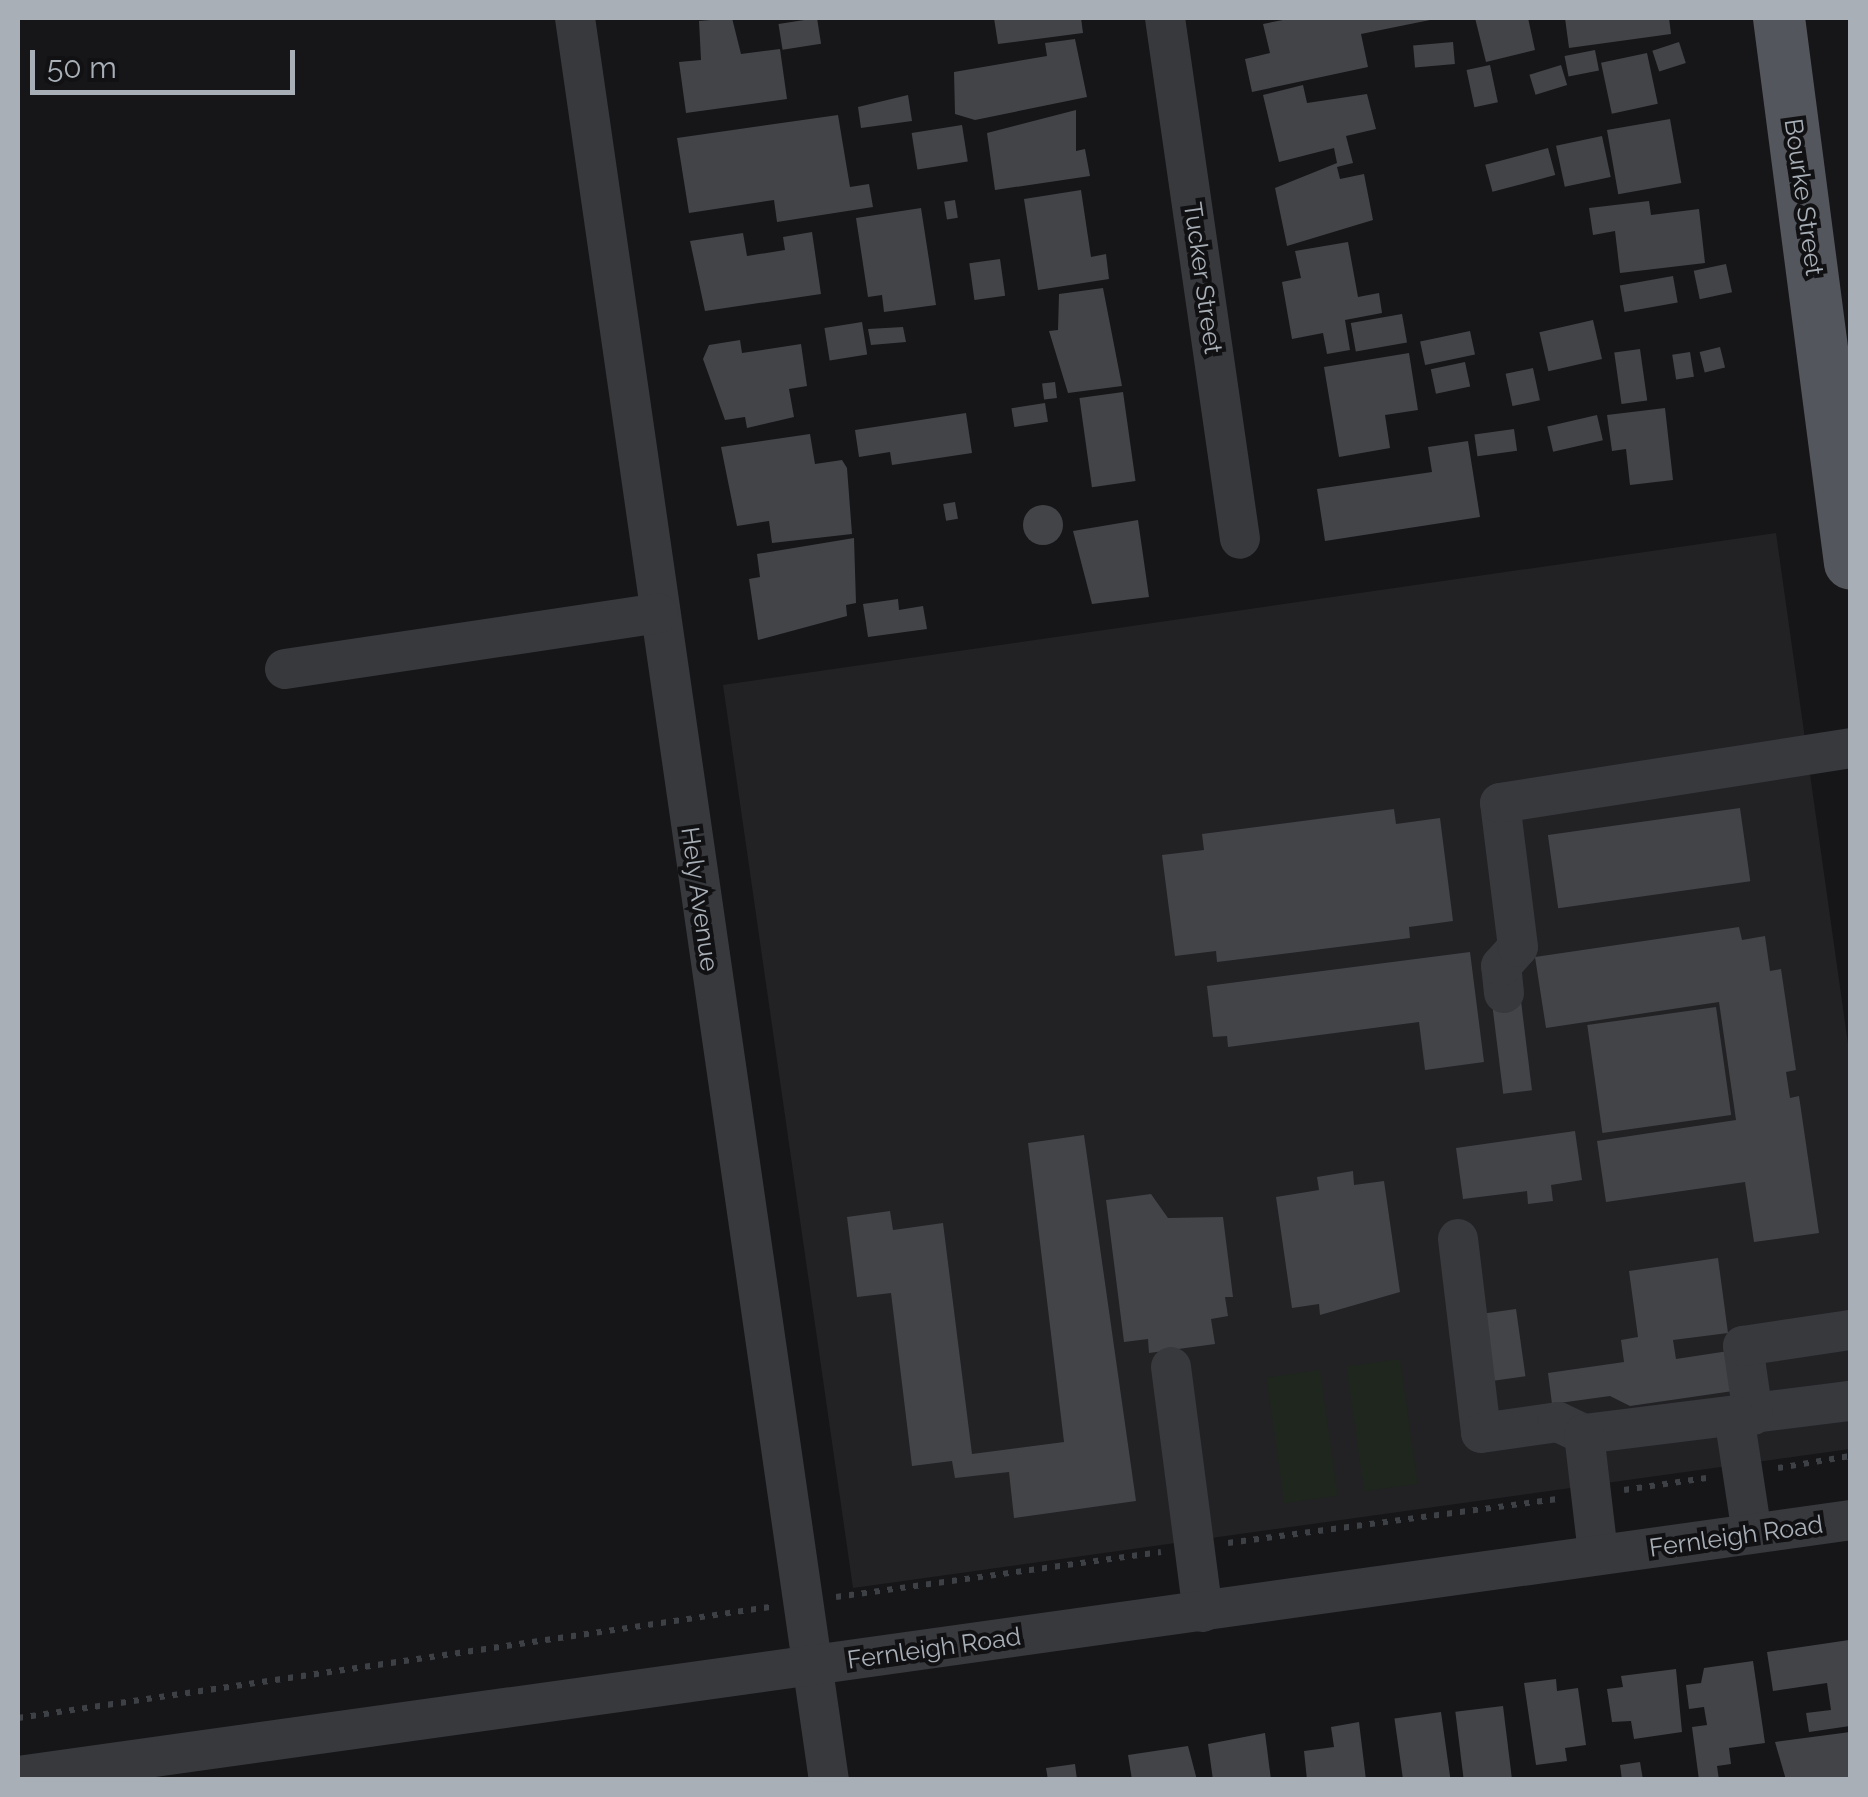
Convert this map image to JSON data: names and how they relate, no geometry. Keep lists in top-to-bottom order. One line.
{"streets":{"main road":["Bourke Street"],"street":["Tucker Street","Hely Avenue","Fernleigh Road"]},"crossings":[["Hely Avenue","Fernleigh Road"]],"scale_bar":"50 m"}
